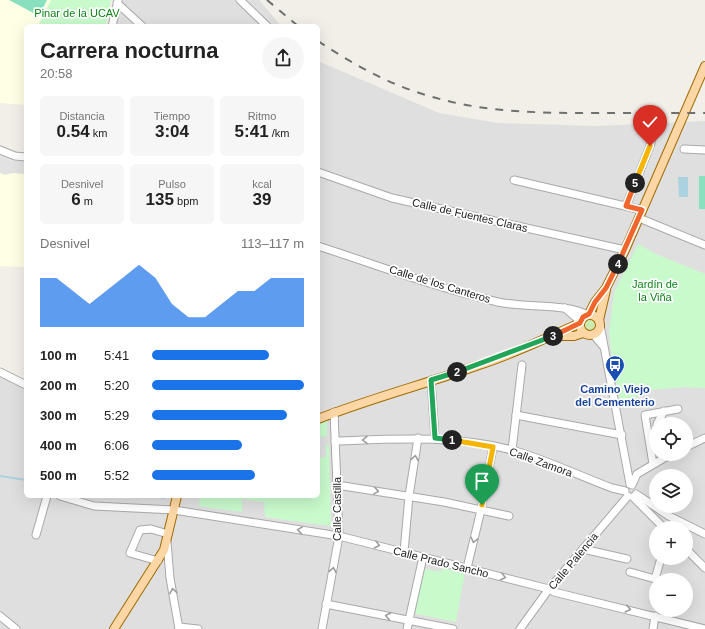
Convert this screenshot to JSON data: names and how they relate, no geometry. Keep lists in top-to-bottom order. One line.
{"streets":{"street":["Calle de Fuentes Claras","Calle de los Canteros","Calle Zamora","Calle Castilla","Calle Palencia","Calle Prado Sancho"]},"crossings":[["Calle Zamora","Calle Castilla"],["Calle Zamora","Calle Palencia"],["Calle Castilla","Calle Prado Sancho"],["Calle Palencia","Calle Prado Sancho"]],"parks":["Pinar de la UCAV","Jardín de la Viña"],"places":{"bus stop":["Camino Viejo del Cementerio"]},"page":{"heading":["Carrera nocturna","20:58"],"stats":[["Distancia","0.54 km"],["Tiempo","3:04"],["Ritmo","5:41 /km"],["Desnivel","6 m"],["Pulso","135 bpm"],["kcal","39"]],"pins":["5","4","3","2","1"],"chart":["Desnivel","113–117 m"],"list":[{"name":"100 m","note":"5:41"},{"name":"200 m","note":"5:20"},{"name":"300 m","note":"5:29"},{"name":"400 m","note":"6:06"},{"name":"500 m","note":"5:52"}],"map_buttons":["+","−"]}}
